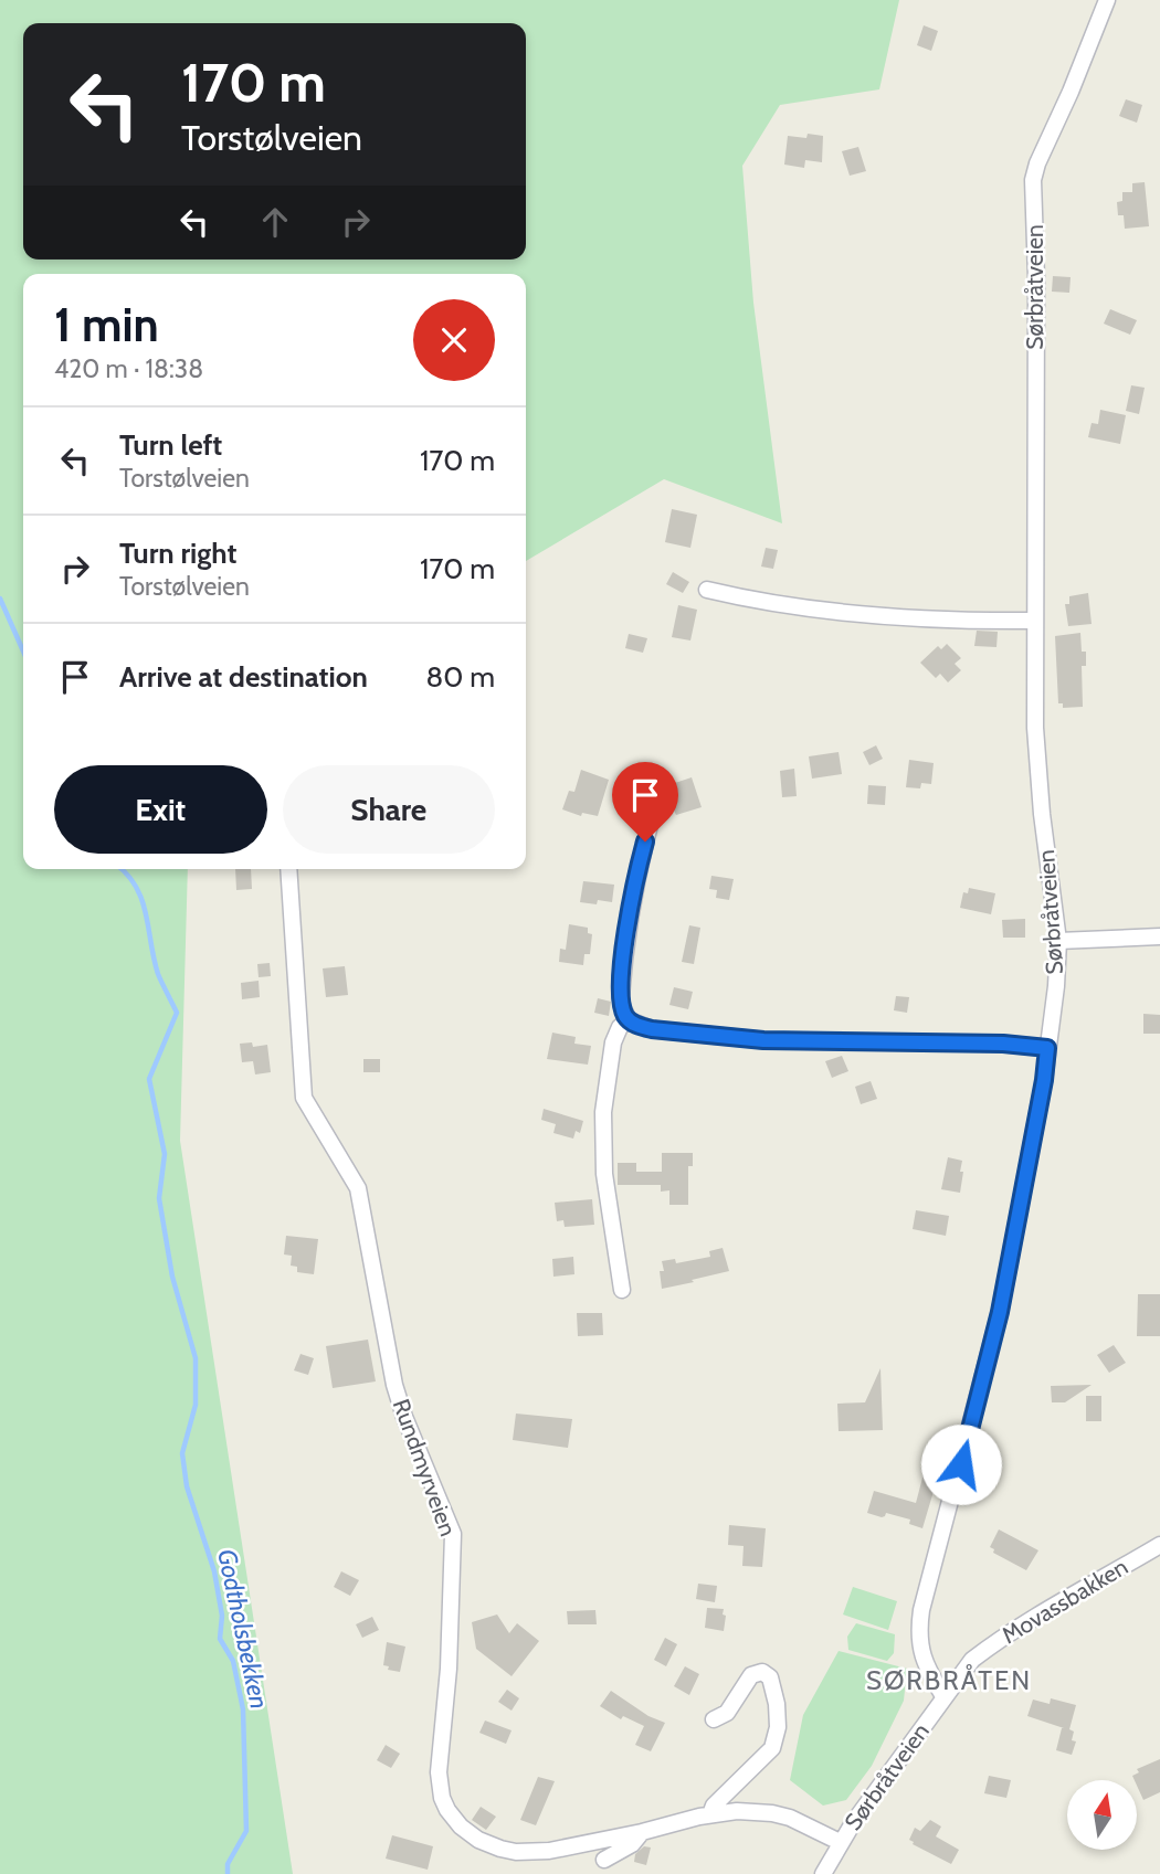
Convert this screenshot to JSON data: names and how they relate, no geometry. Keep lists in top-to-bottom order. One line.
{"streets":{"street":["Sørbråtveien","Rundmyrveien","Movassbakken"]},"crossings":[["Sørbråtveien","Rundmyrveien"],["Sørbråtveien","Movassbakken"]],"districts":["SØRBRÅTEN"],"water":["Godtholsbekken"],"north":"top","page":{"turn":["170 m","Torstølveien"],"heading":["1 min","420 m · 18:38"],"list":[{"name":"Turn left","note":"Torstølveien","value":"170 m"},{"name":"Turn right","note":"Torstølveien","value":"170 m"},{"name":"Arrive at destination","value":"80 m"}],"buttons":["Exit","Share"]}}
